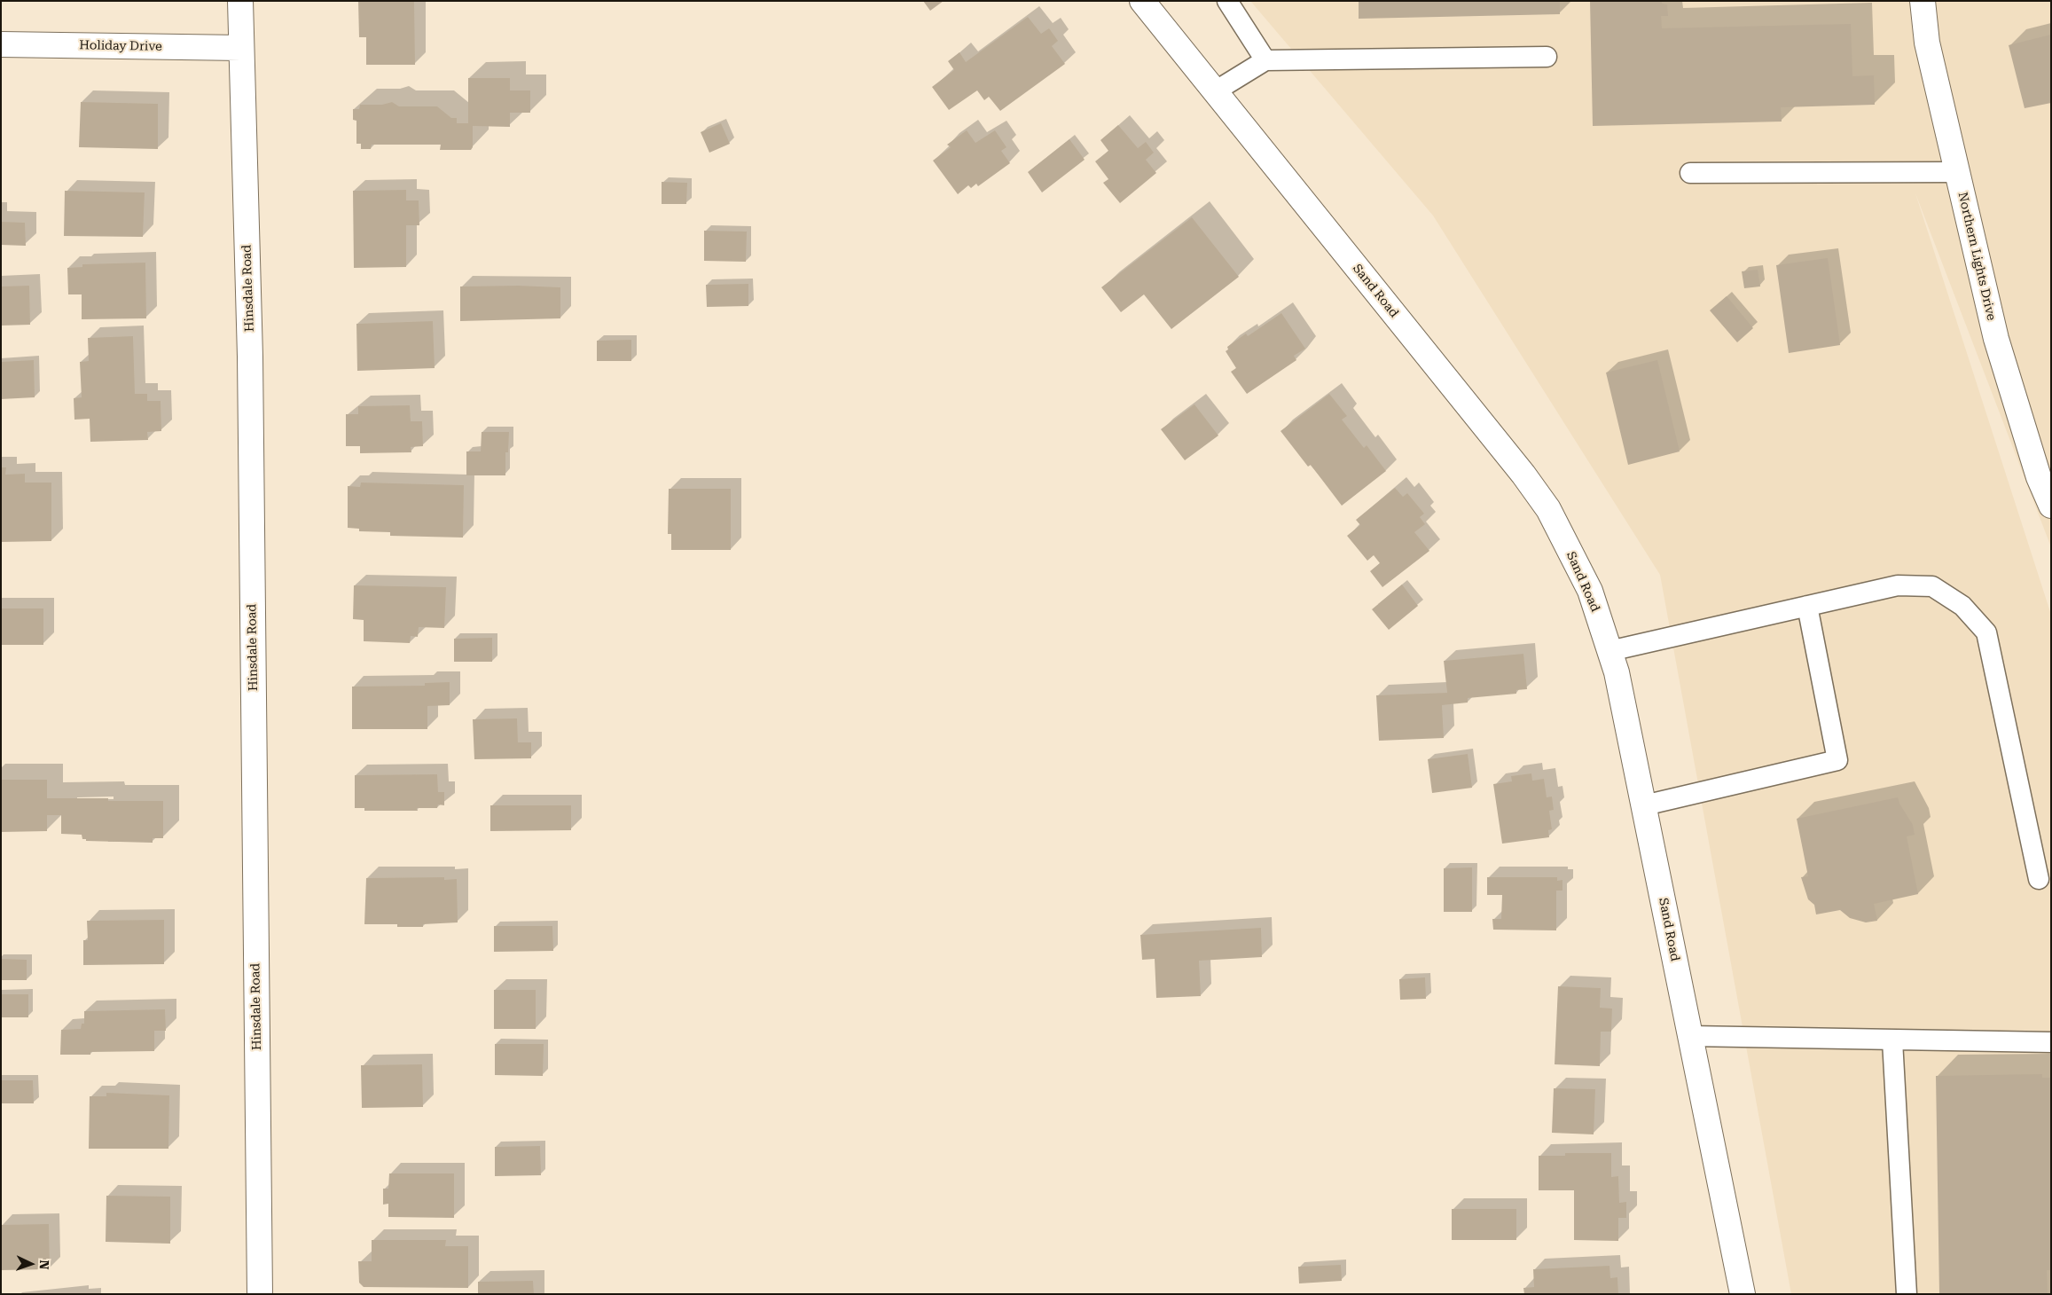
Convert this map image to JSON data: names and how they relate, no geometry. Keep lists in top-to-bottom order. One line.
{"streets":{"street":["Holiday Drive","Northern Lights Drive","Hinsdale Road","Sand Road"]},"crossings":[["Holiday Drive","Hinsdale Road"]],"north":"right"}
